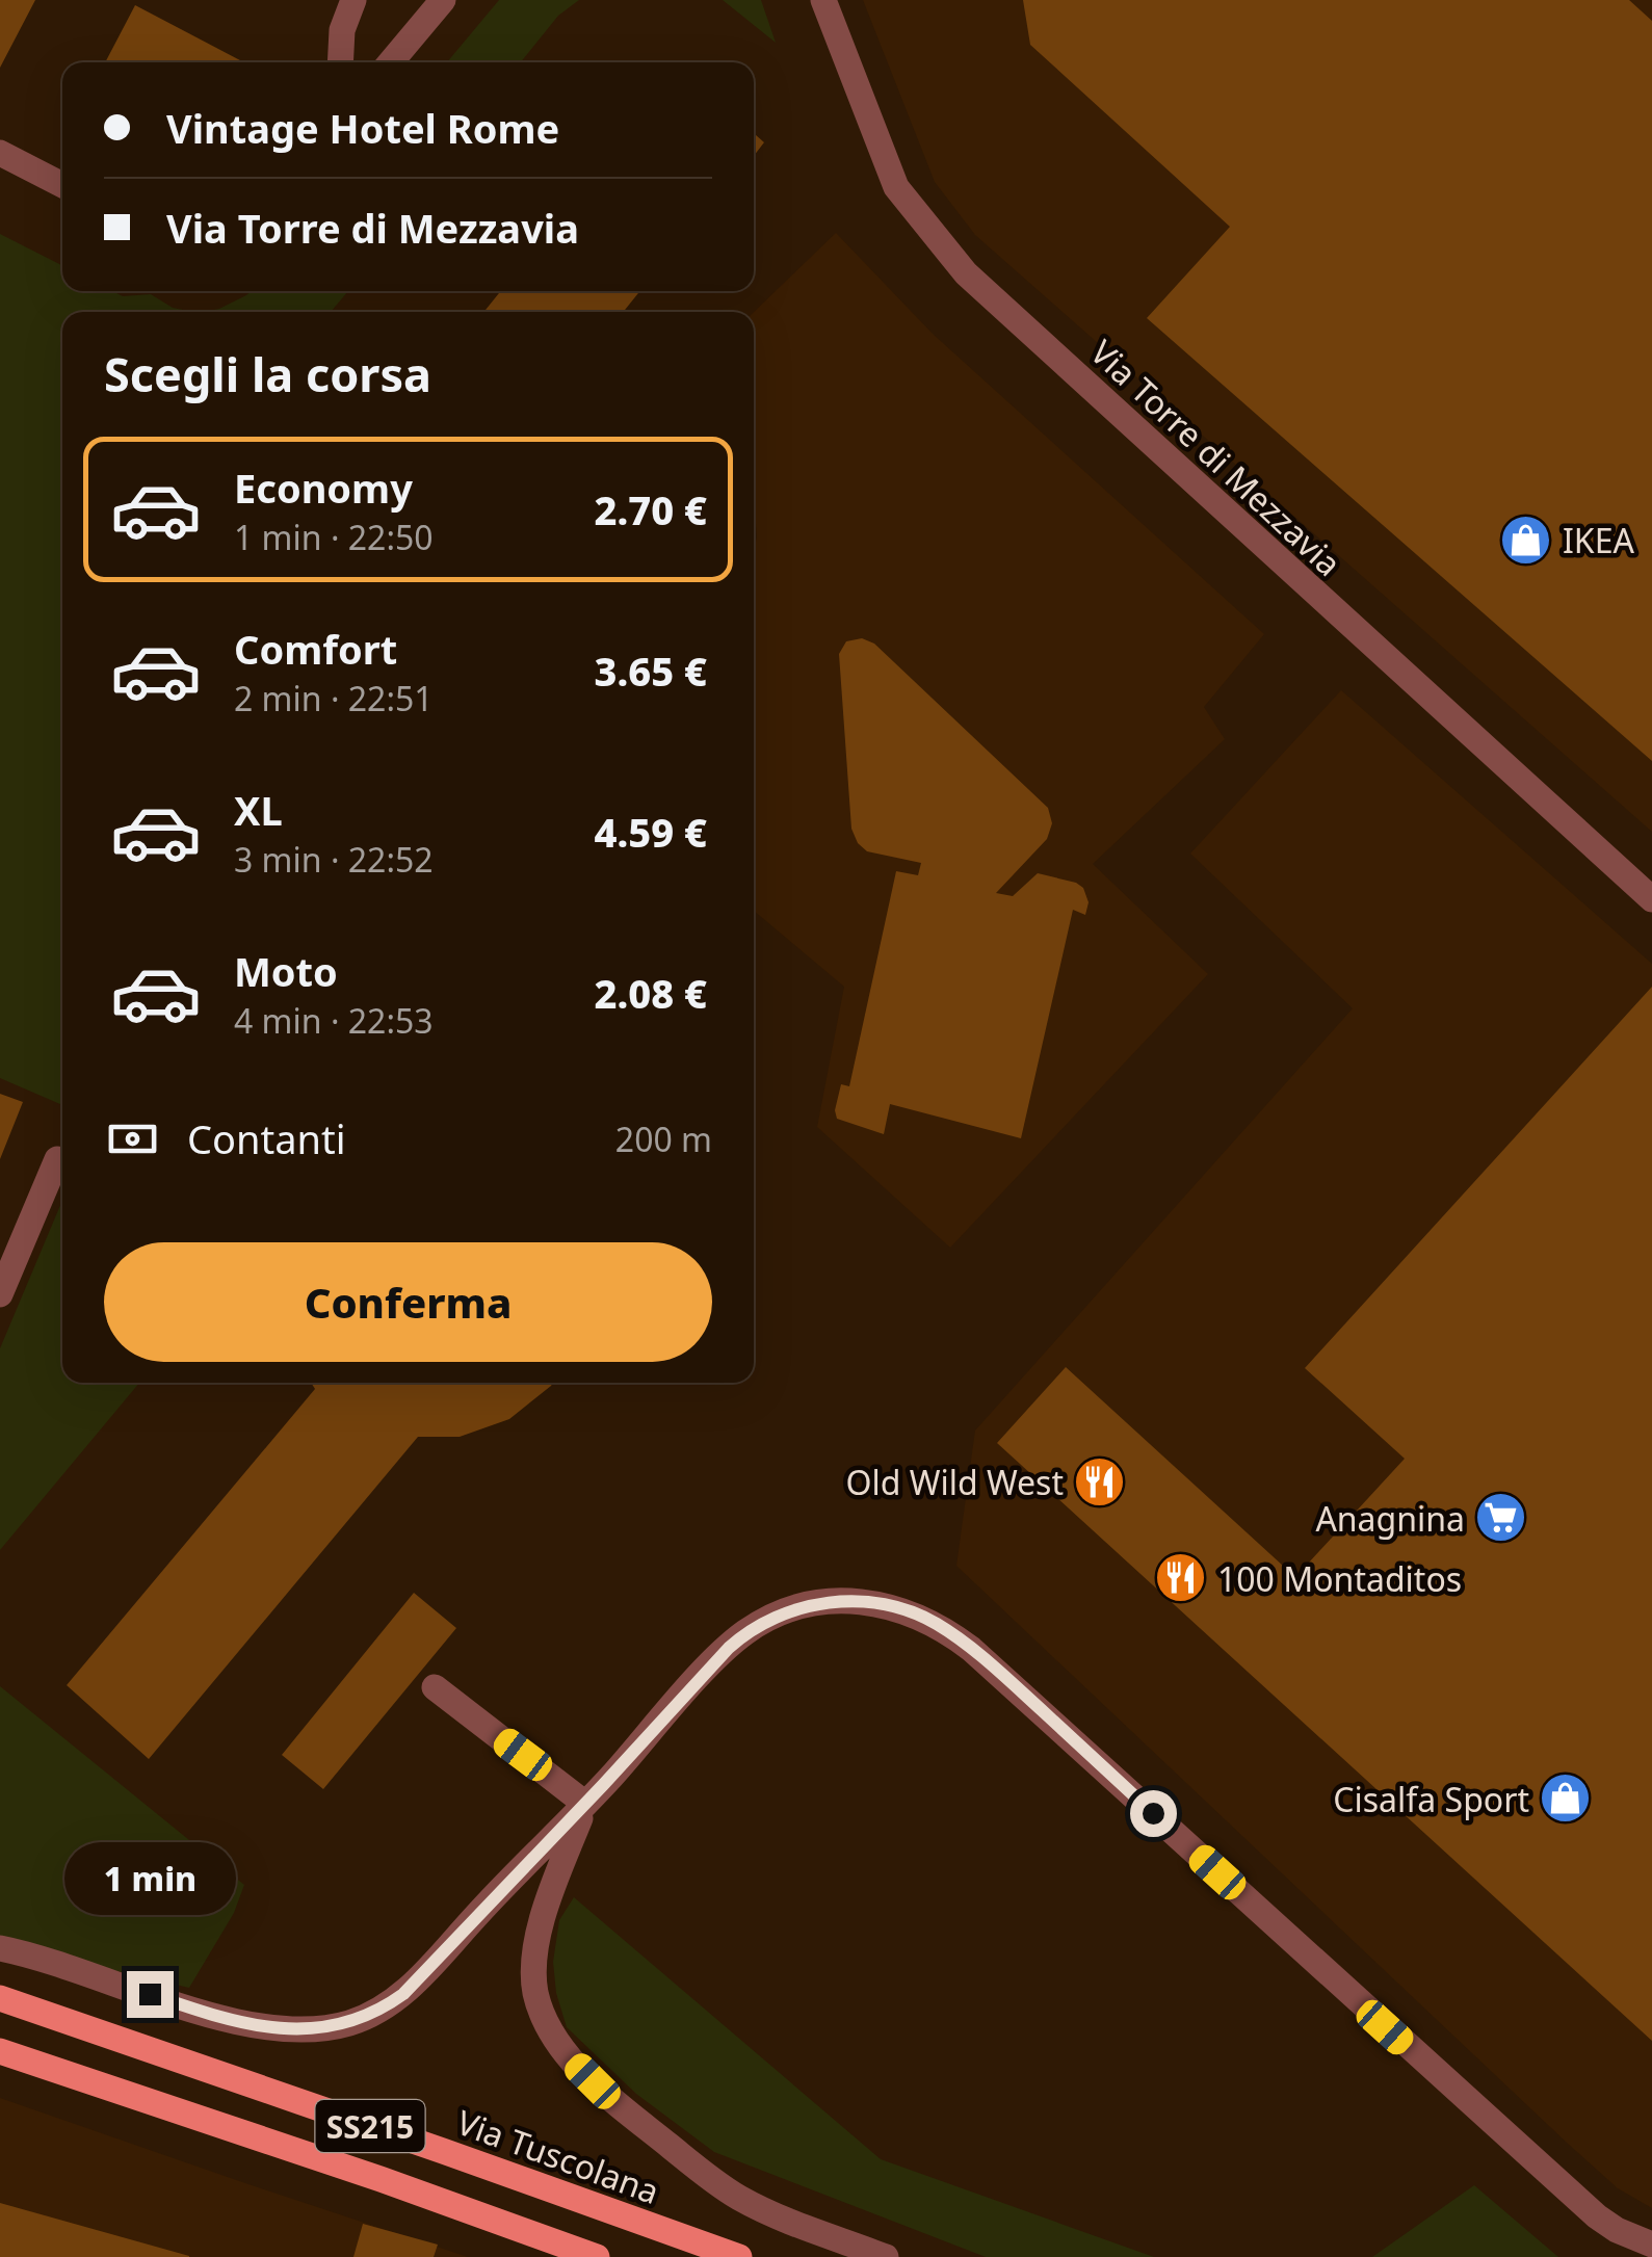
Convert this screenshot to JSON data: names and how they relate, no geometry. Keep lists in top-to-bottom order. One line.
{"streets":{"main road":["SS215","Via Tuscolana"],"street":["Via Torre di Mezzavia"]},"places":{"shop":["IKEA","Cisalfa Sport"],"restaurant":["Old Wild West","100 Montaditos"],"supermarket":["Anagnina"]},"page":{"banner":["Vintage Hotel Rome","Via Torre di Mezzavia"],"heading":"Scegli la corsa","list":[{"name":"Economy","note":"1 min · 22:50","value":"2.70 €"},{"name":"Comfort","note":"2 min · 22:51","value":"3.65 €"},{"name":"XL","note":"3 min · 22:52","value":"4.59 €"},{"name":"Moto","note":"4 min · 22:53","value":"2.08 €"}],"pay":["Contanti","200 m"],"buttons":"Conferma","bubble":"1 min"}}
